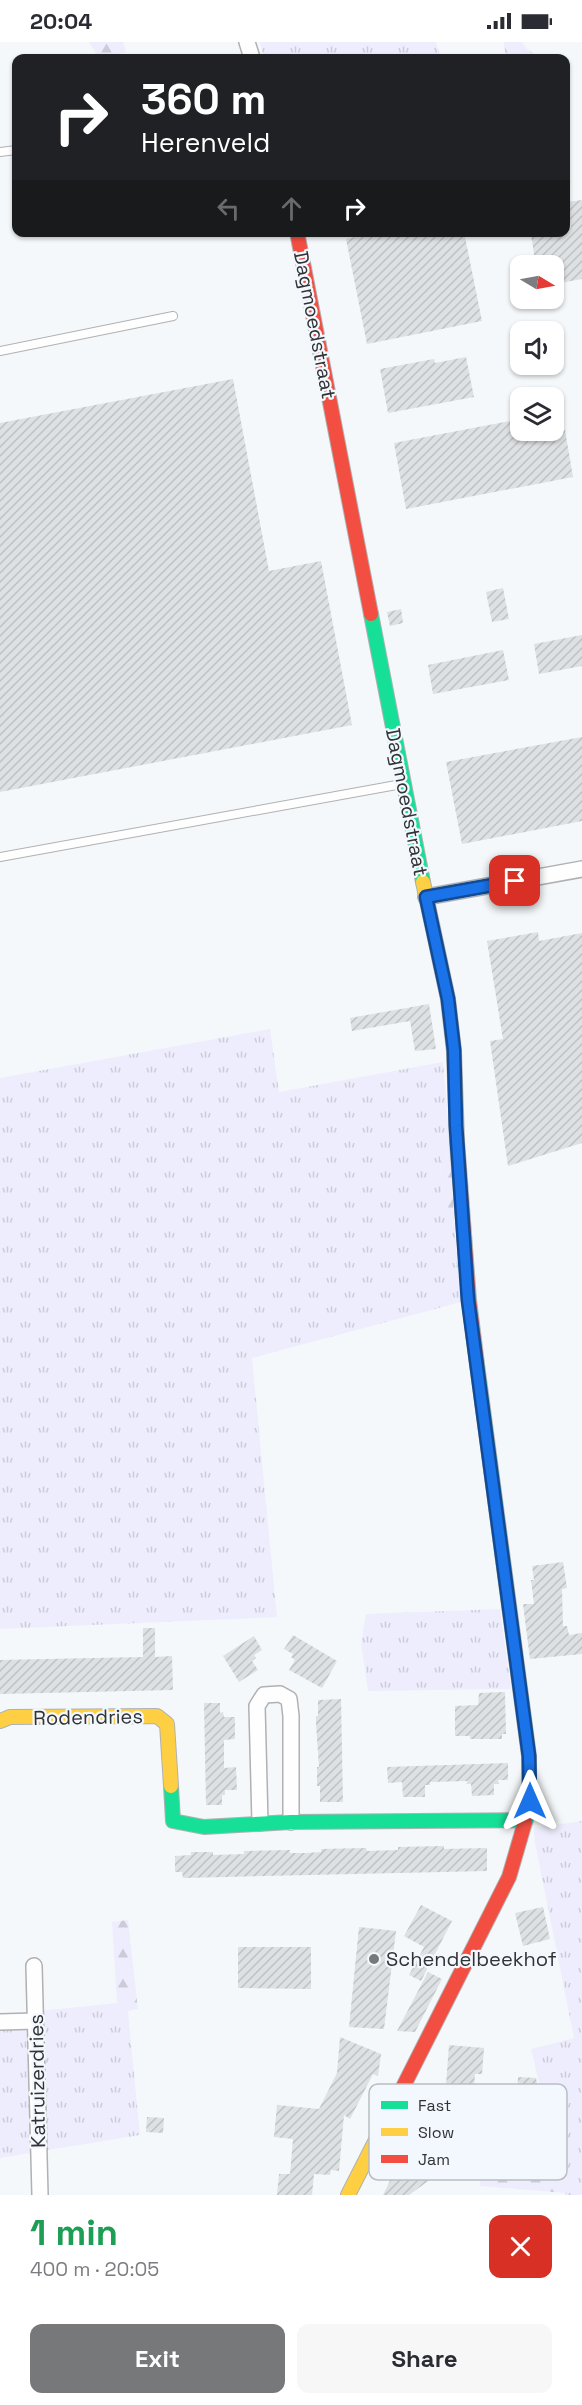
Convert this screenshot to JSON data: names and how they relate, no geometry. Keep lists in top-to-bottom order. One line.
{"streets":{"street":["Dagmoedstraat","Rodendries","Katruizerdries"]},"crossings":[["Dagmoedstraat","Rodendries"]],"places":["Schendelbeekhof"],"legend":["Fast","Slow","Jam"],"north":"right","page":{"status":"20:04","turn":["360 m","Herenveld"],"heading":["1 min","400 m · 20:05"],"buttons":["Exit","Share"]}}
